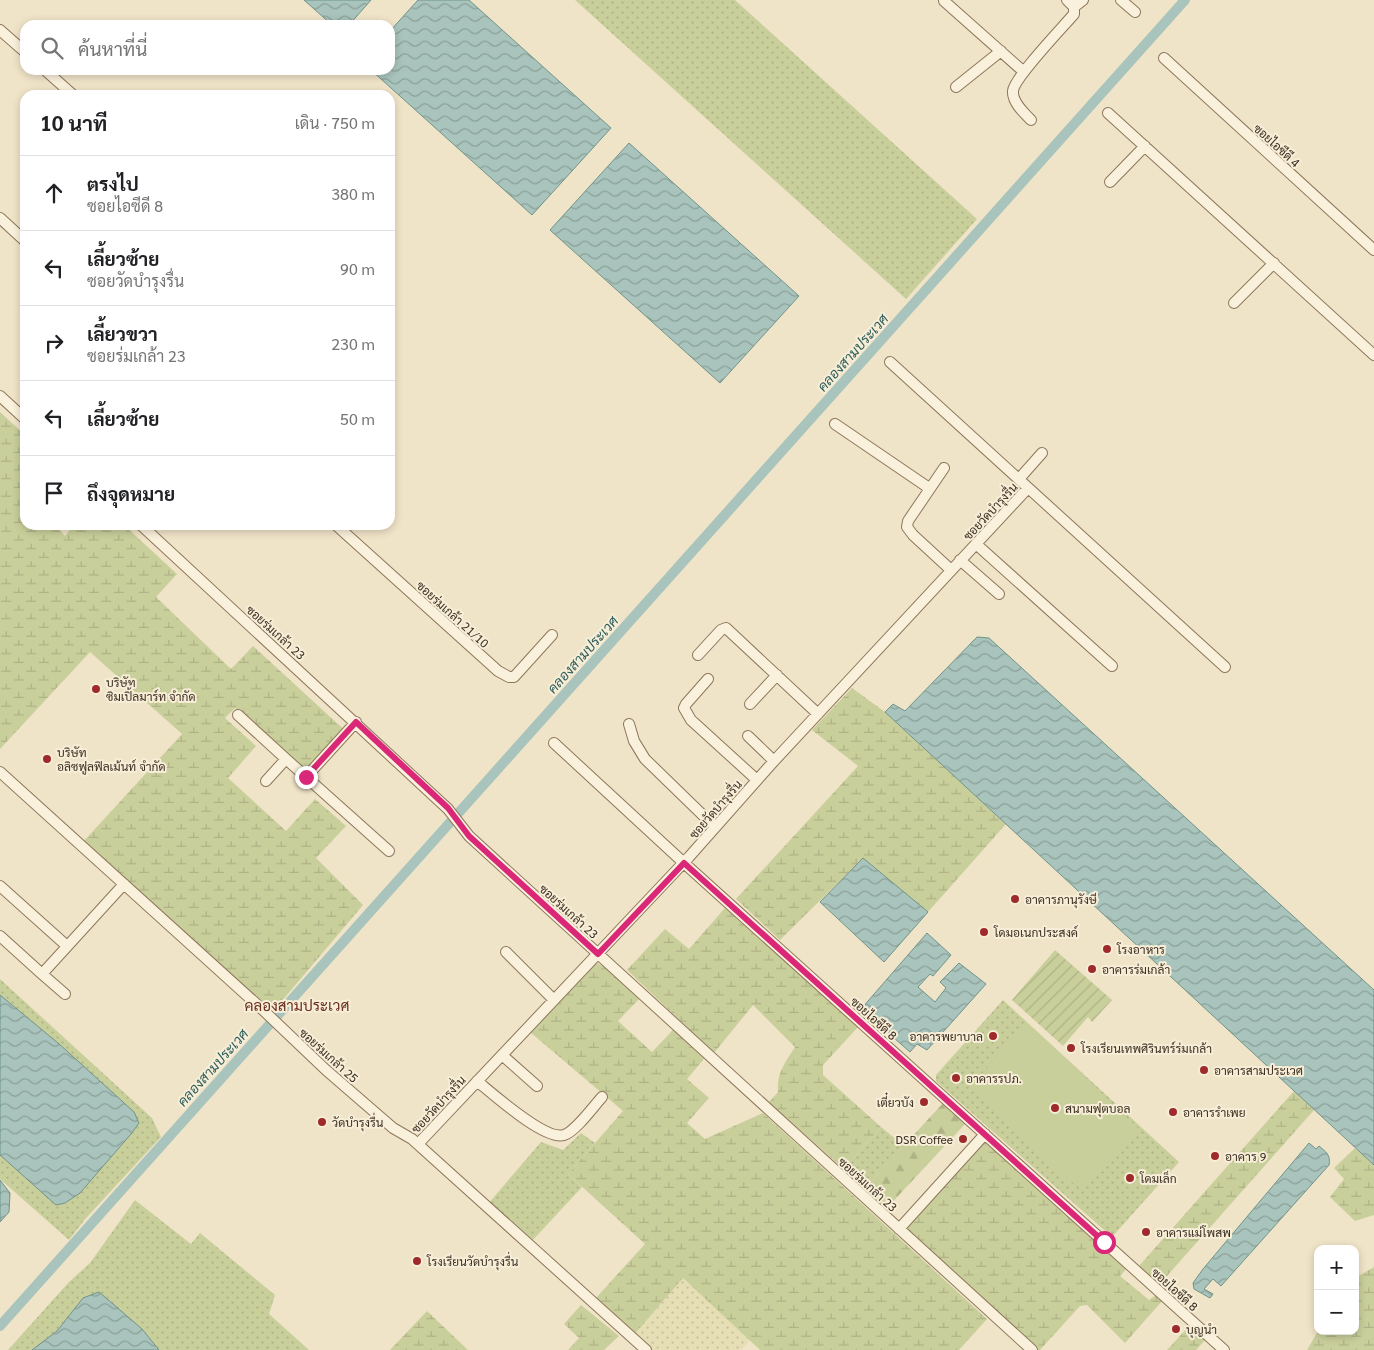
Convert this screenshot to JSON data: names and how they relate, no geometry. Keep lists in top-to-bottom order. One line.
{"streets":{"street":["ซอยไอซีดี 4","ซอยวัดบำรุงรื่น","ซอยร่มเกล้า 21/10","ซอยร่มเกล้า 23","ซอยไอซีดี 8","ซอยร่มเกล้า 25"]},"crossings":[["ซอยวัดบำรุงรื่น","ซอยร่มเกล้า 23"],["ซอยวัดบำรุงรื่น","ซอยไอซีดี 8"],["ซอยวัดบำรุงรื่น","ซอยร่มเกล้า 25"]],"districts":["คลองสามประเวศ"],"water":["คลองสามประเวศ"],"places":["บริษัท ซิมเปิ้ลมาร์ท จำกัด","บริษัท อลิซฟูลฟิลเม้นท์ จำกัด","อาคารภานุรังษี","โดมอเนกประสงค์","โรงอาหาร","อาคารร่มเกล้า","อาคารพยาบาล","โรงเรียนเทพศิรินทร์ร่มเกล้า","อาคารสามประเวศ","อาคารรปภ.","เตี๋ยวบัง","สนามฟุตบอล","อาคารรำเพย","วัดบำรุงรื่น","DSR Coffee","อาคาร 9","โดมเล็ก","อาคารแม่โพสพ","โรงเรียนวัดบำรุงรื่น","บุญนำ"],"page":{"search":"ค้นหาที่นี่","heading":["10 นาที","เดิน · 750 m"],"list":[["ตรงไป","ซอยไอซีดี 8","380 m"],["เลี้ยวซ้าย","ซอยวัดบำรุงรื่น","90 m"],["เลี้ยวขวา","ซอยร่มเกล้า 23","230 m"],["เลี้ยวซ้าย","50 m"],"ถึงจุดหมาย"],"map_buttons":["+","−"]}}
